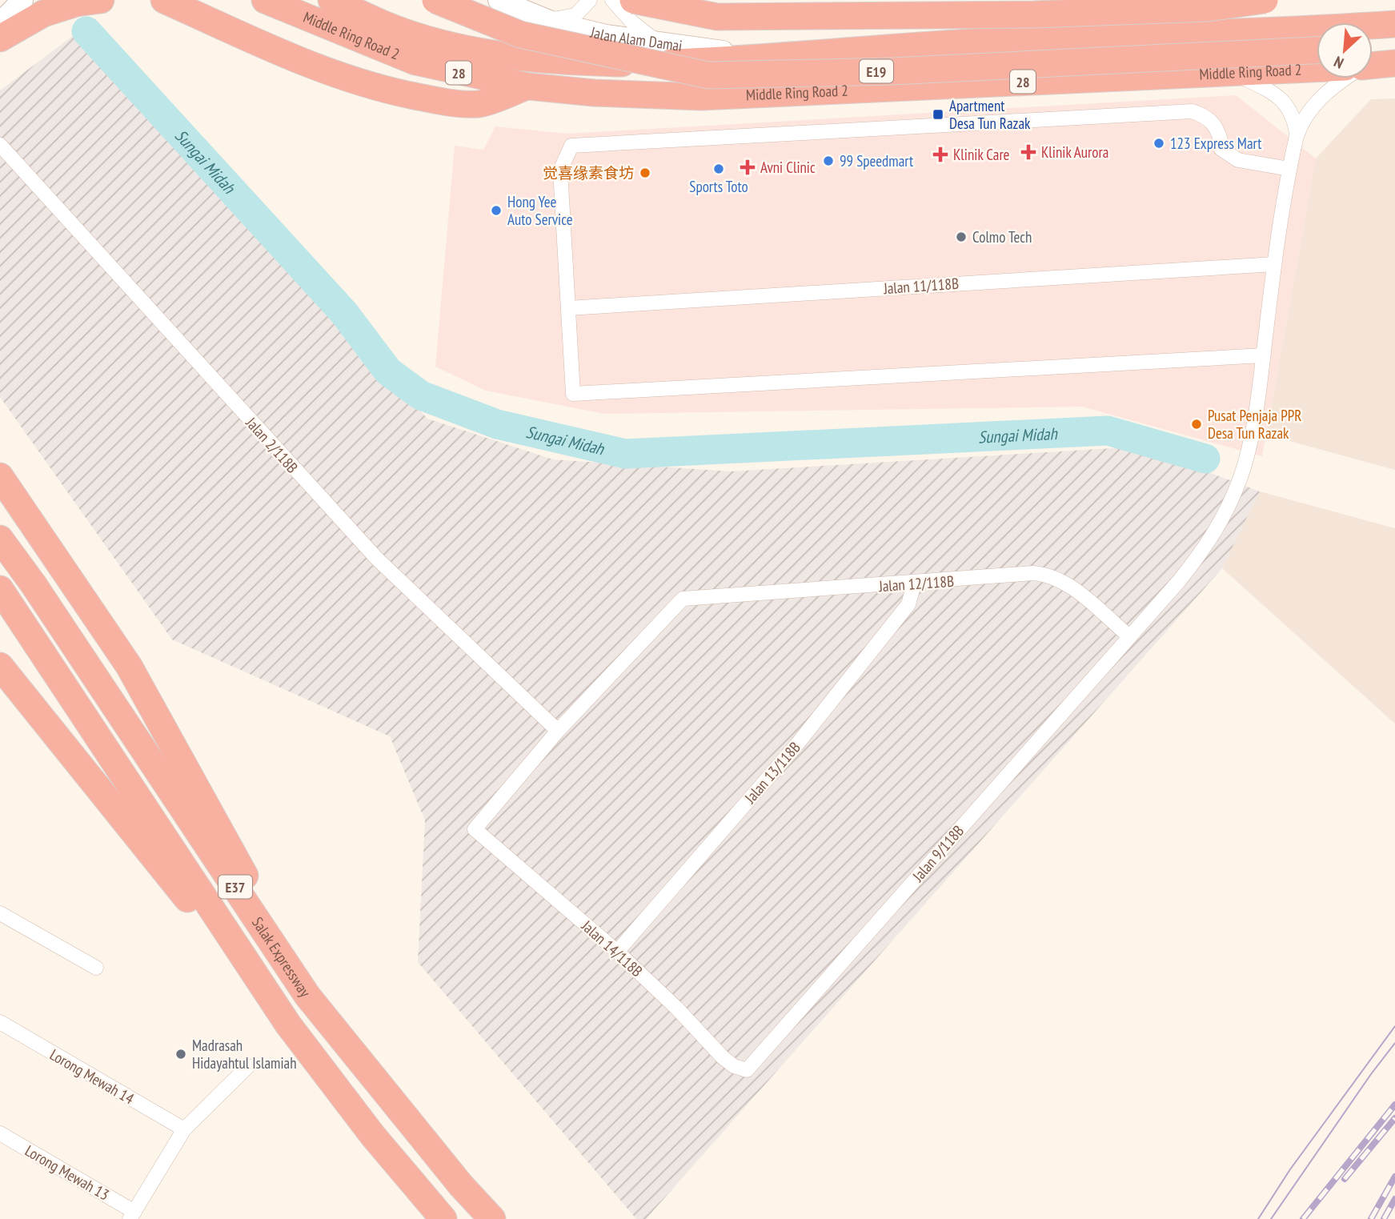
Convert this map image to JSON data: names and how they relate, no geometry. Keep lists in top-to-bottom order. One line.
{"streets":{"highway":["Middle Ring Road 2","E19","28","E37","Salak Expressway"],"main road":["Jalan Alam Damai"],"street":["Jalan 11/118B","Jalan 2/118B","Jalan 12/118B","Jalan 13/118B","Jalan 9/118B","Jalan 14/118B","Lorong Mewah 14","Lorong Mewah 13"]},"crossings":[["Middle Ring Road 2","Jalan Alam Damai"],["Jalan 11/118B","Jalan 9/118B"],["Jalan 2/118B","Jalan 12/118B"],["Jalan 2/118B","Jalan 14/118B"],["Jalan 12/118B","Jalan 13/118B"],["Jalan 12/118B","Jalan 9/118B"],["Jalan 12/118B","Jalan 14/118B"],["Jalan 13/118B","Jalan 14/118B"],["Jalan 9/118B","Jalan 14/118B"]],"water":["Sungai Midah"],"places":{"transit":["Apartment Desa Tun Razak"],"other":["123 Express Mart","99 Speedmart","Sports Toto","觉喜缘素食坊","Hong Yee Auto Service","Colmo Tech","Pusat Penjaja PPR Desa Tun Razak","Madrasah Hidayahtul Islamiah"],"health":["Klinik Aurora","Klinik Care","Avni Clinic"]},"north":"bottom left"}
